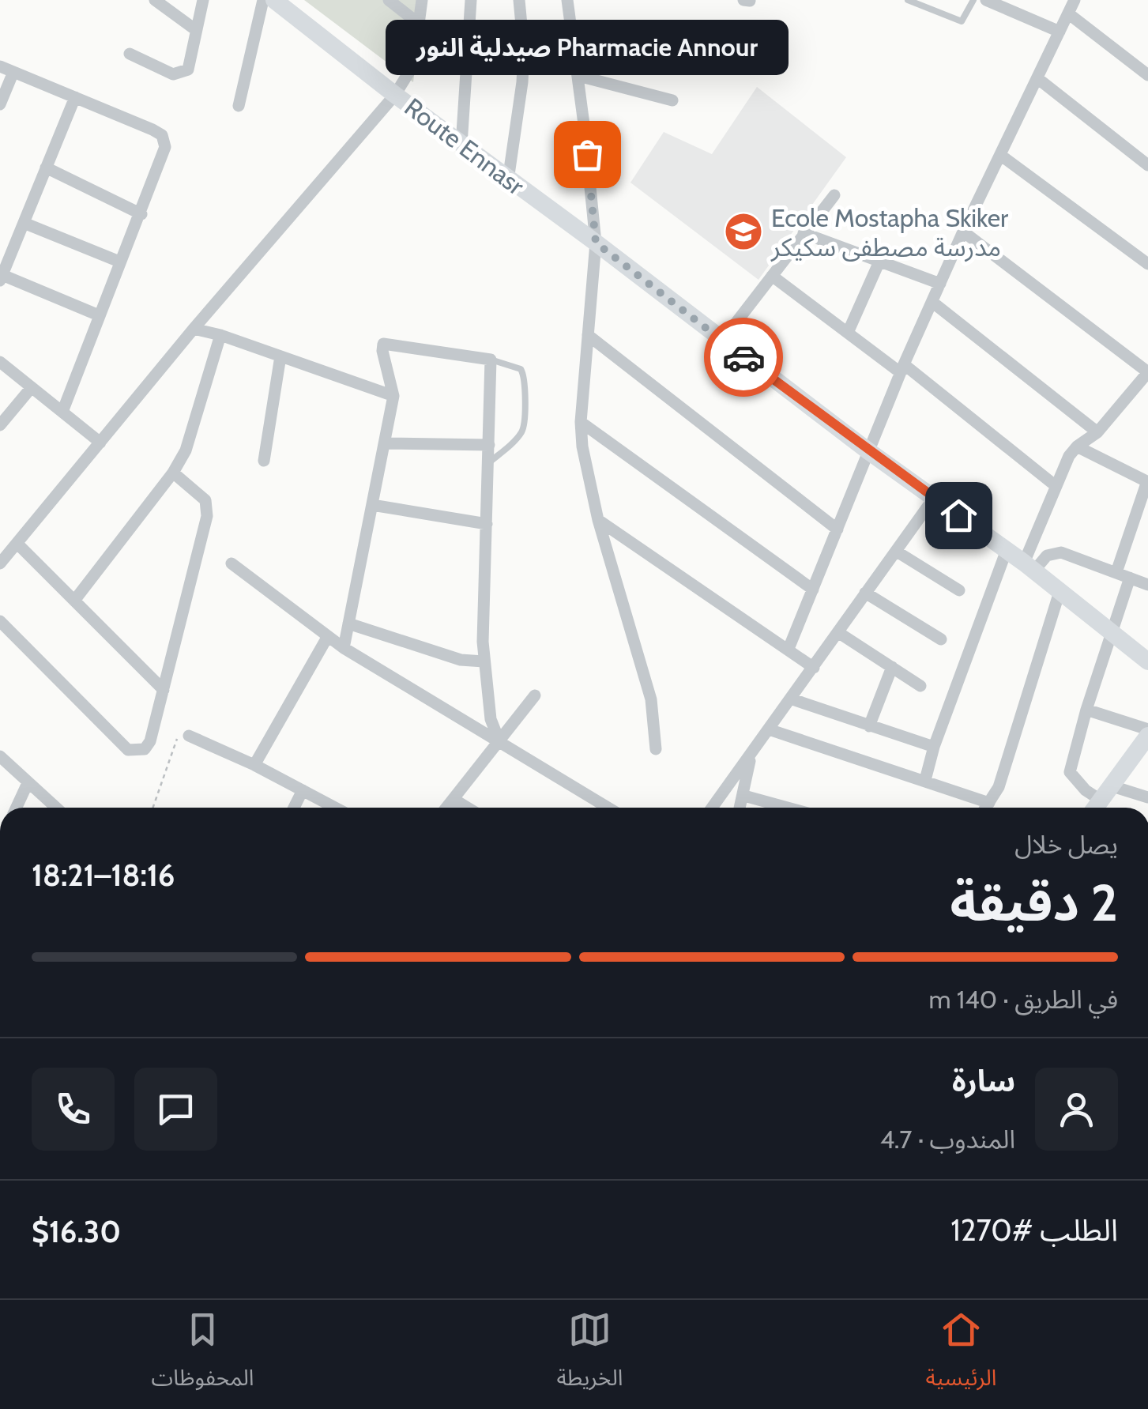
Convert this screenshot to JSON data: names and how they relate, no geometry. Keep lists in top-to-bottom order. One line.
{"streets":{"main road":["Route Ennasr"]},"places":{"other":["Pharmacie Annour صيدلية النور"],"school or university":["Ecole Mostapha Skiker مدرسة مصطفى سكيكر"]},"page":{"bubble":"Pharmacie Annour صيدلية النور","heading":["2 دقيقة","يصل خلال","18:16–18:21"],"panel":["سارة","المندوب · 4.7","الطلب #1270","$16.30"],"bar":"في الطريق · 140 m","tabs":["الرئيسية","الخريطة","المحفوظات"]}}
